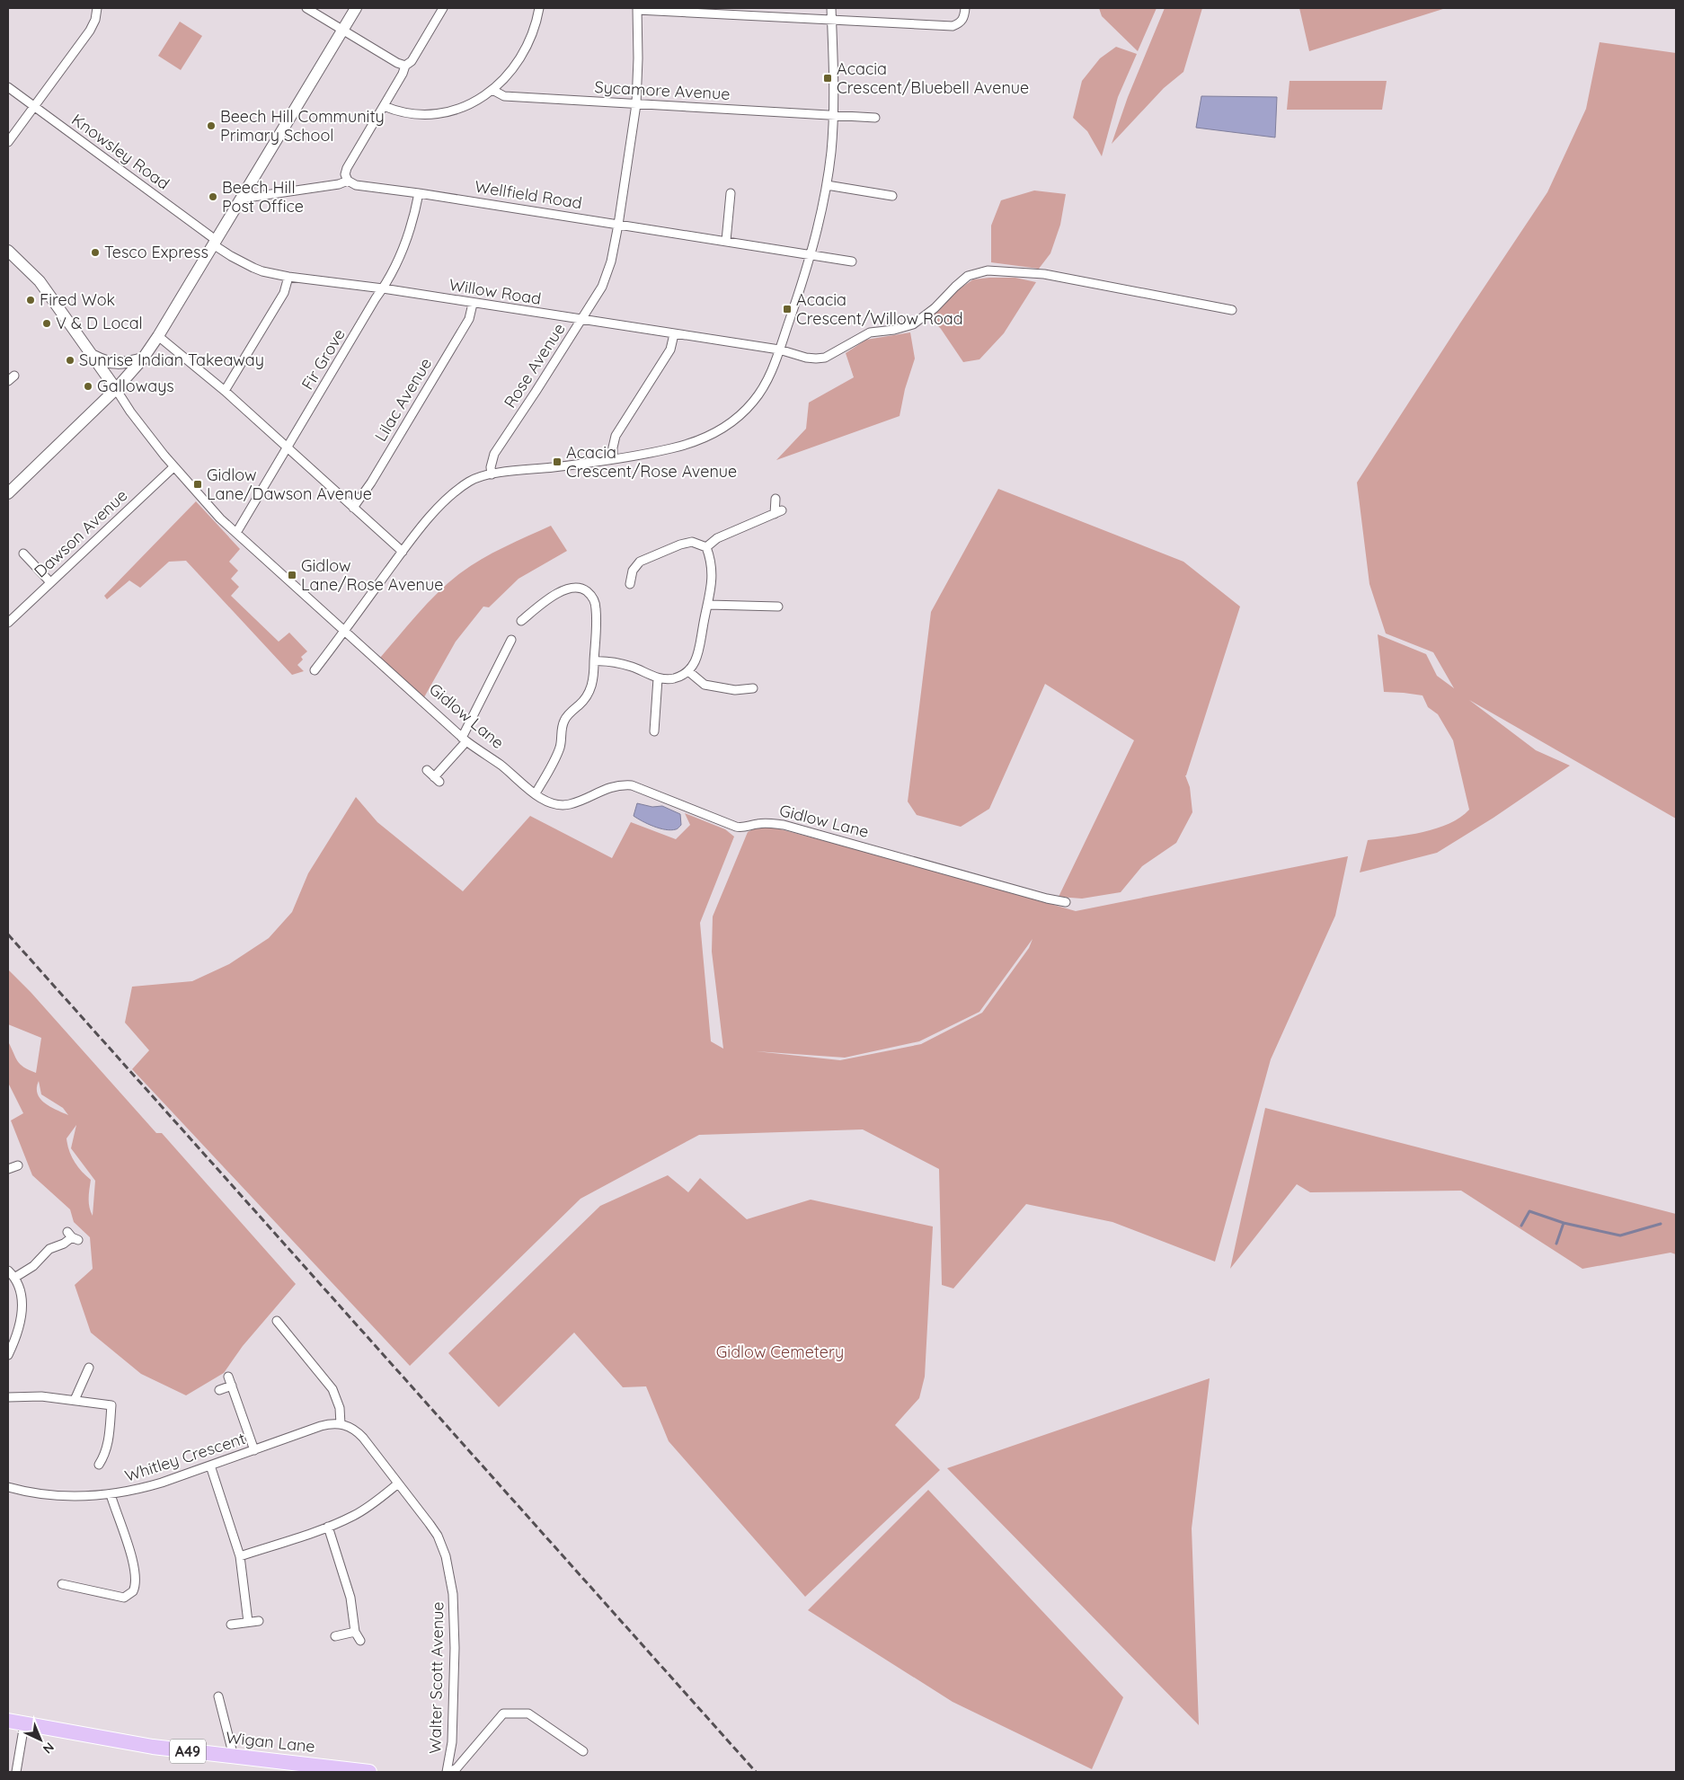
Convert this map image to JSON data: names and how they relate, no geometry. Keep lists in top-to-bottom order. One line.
{"streets":{"highway":["Wigan Lane","A49"],"street":["Sycamore Avenue","Knowsley Road","Wellfield Road","Willow Road","Fir Grove","Rose Avenue","Lilac Avenue","Dawson Avenue","Gidlow Lane","Whitley Crescent","Walter Scott Avenue"]},"crossings":[["Sycamore Avenue","Rose Avenue"],["Knowsley Road","Willow Road"],["Wellfield Road","Fir Grove"],["Wellfield Road","Rose Avenue"],["Willow Road","Fir Grove"],["Willow Road","Rose Avenue"],["Willow Road","Lilac Avenue"],["Fir Grove","Gidlow Lane"],["Dawson Avenue","Gidlow Lane"],["Whitley Crescent","Walter Scott Avenue"]],"parks":["Gidlow Cemetery"],"places":{"transit":["Acacia Crescent/Bluebell Avenue","Acacia Crescent/Willow Road","Acacia Crescent/Rose Avenue","Gidlow Lane/Dawson Avenue","Gidlow Lane/Rose Avenue"],"other":["Beech Hill Community Primary School","Beech Hill Post Office","Tesco Express","Fired Wok","V & D Local","Sunrise Indian Takeaway","Galloways"]},"north":"bottom right"}
